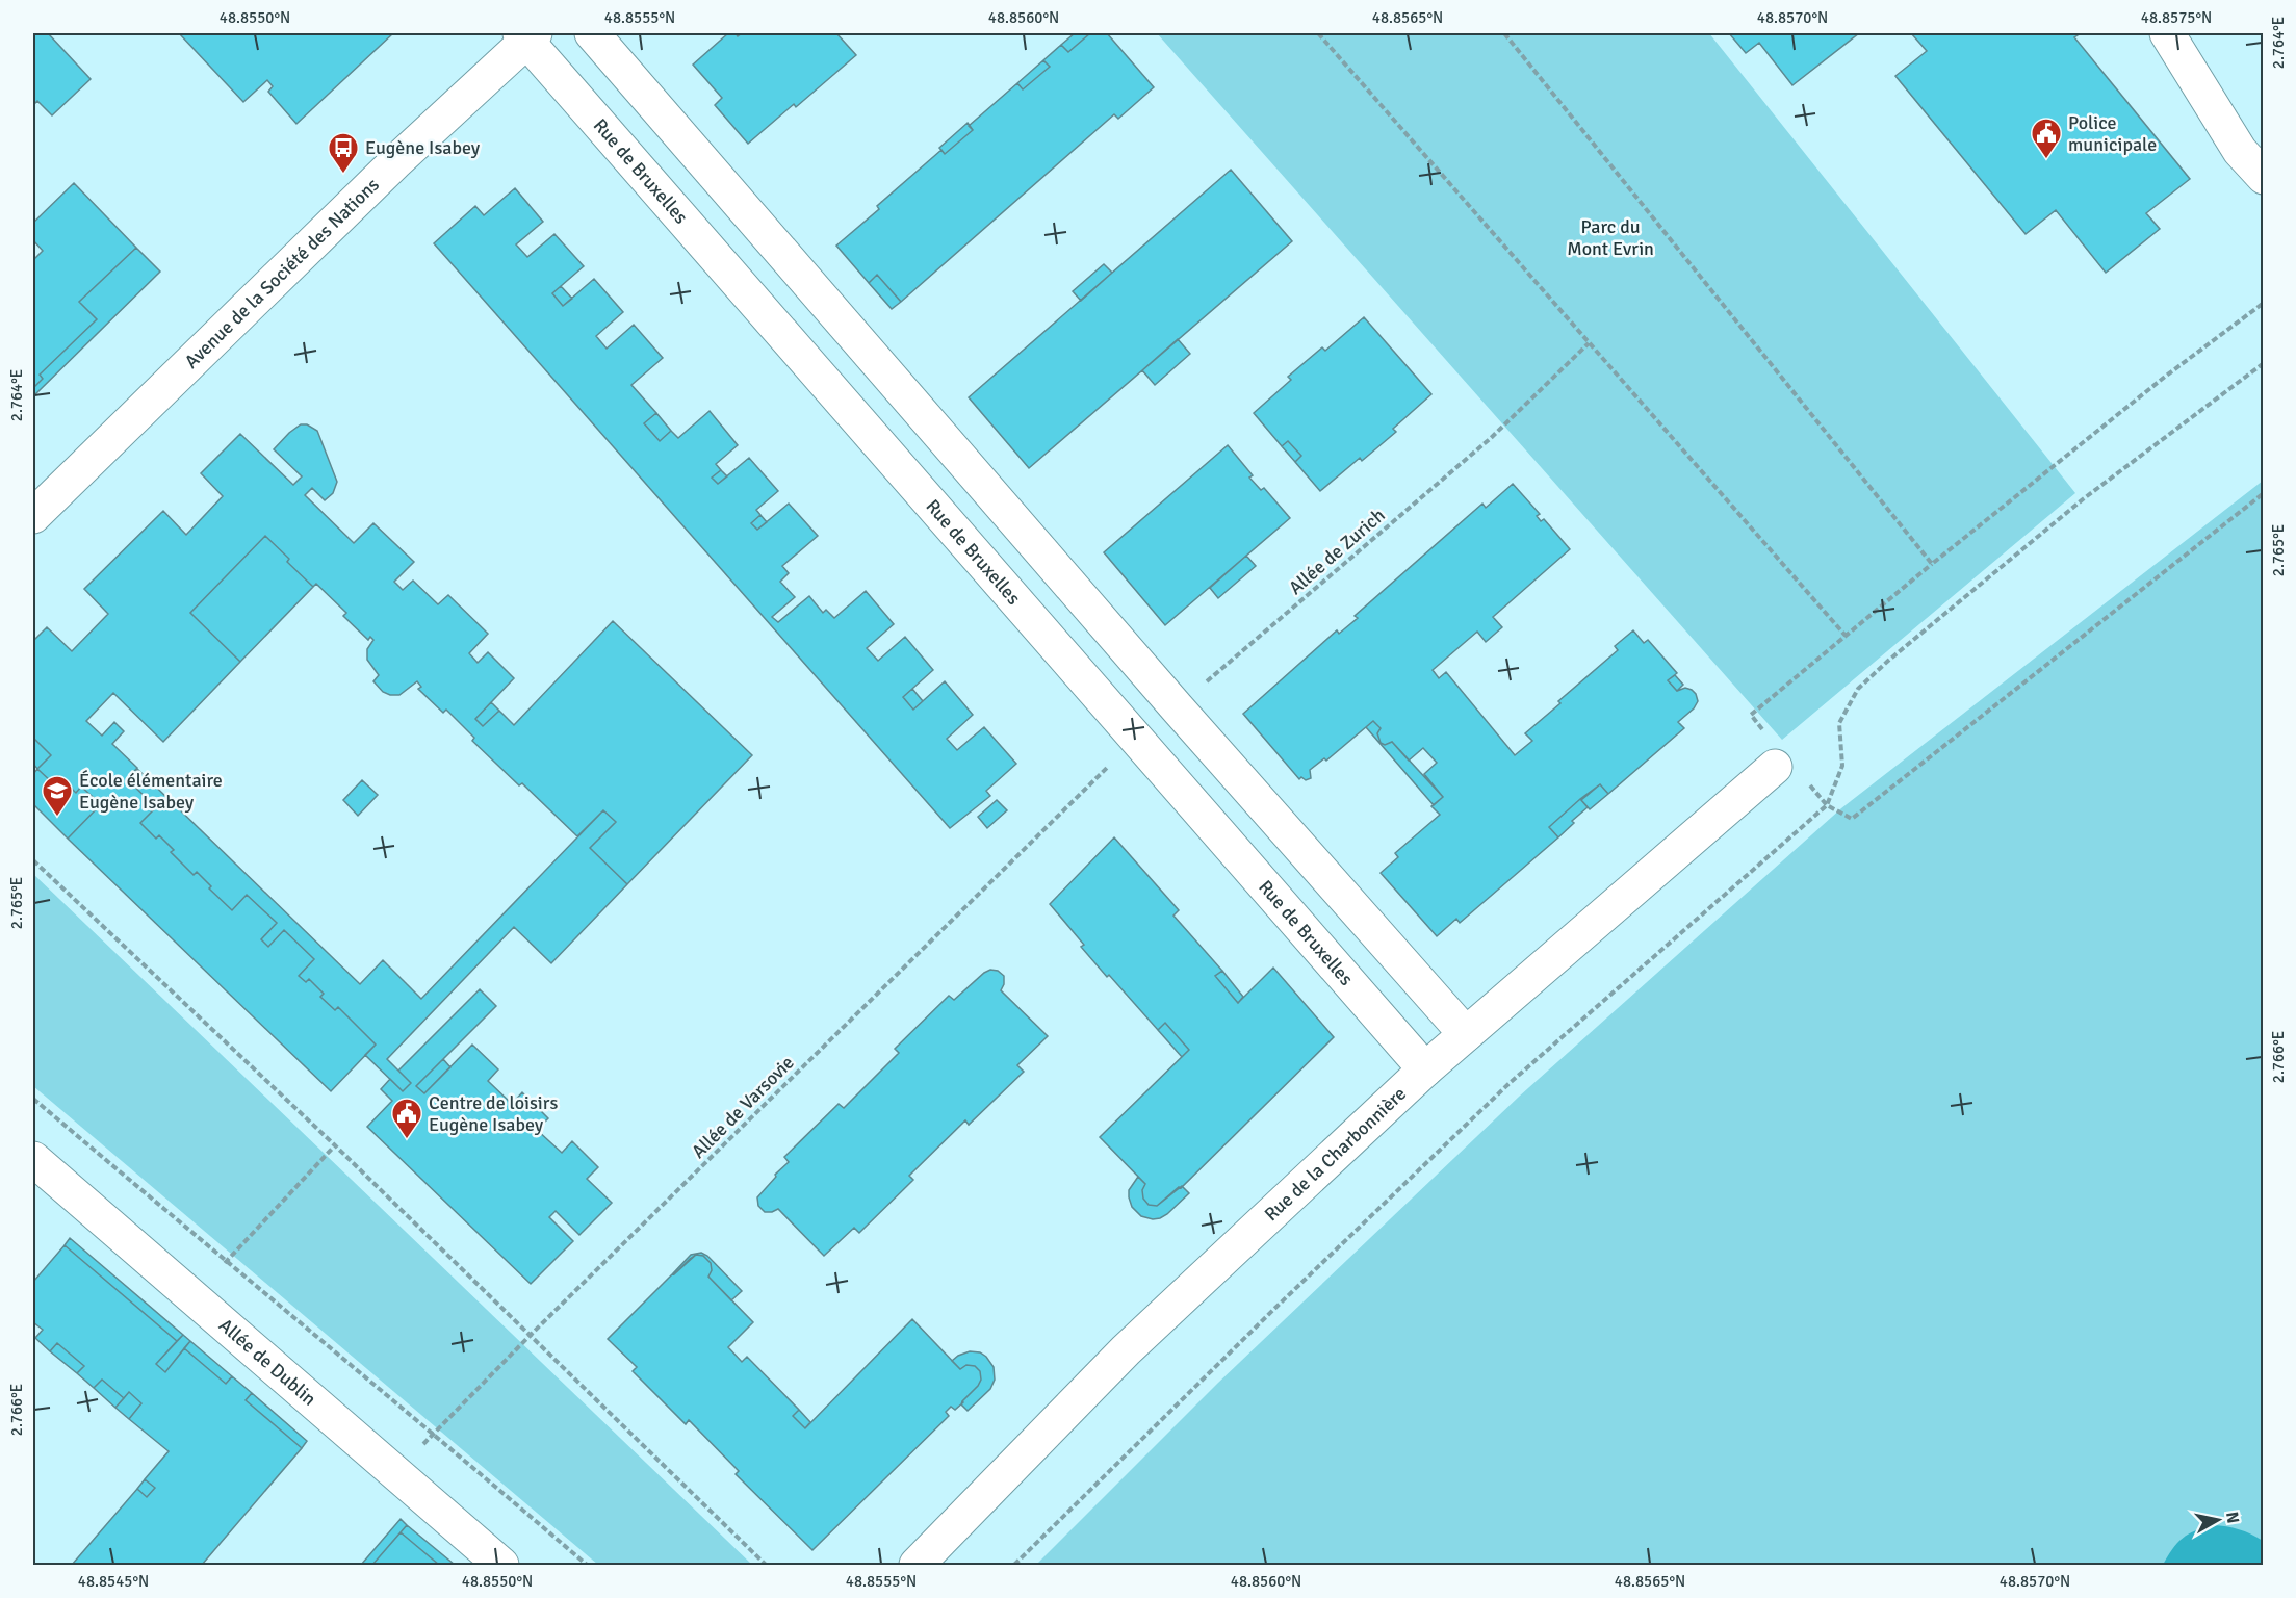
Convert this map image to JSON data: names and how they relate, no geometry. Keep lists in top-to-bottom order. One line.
{"streets":{"street":["Rue de Bruxelles","Avenue de la Société des Nations","Rue de la Charbonnière","Allée de Dublin"],"path":["Allée de Zurich","Allée de Varsovie"]},"crossings":[["Rue de Bruxelles","Avenue de la Société des Nations"],["Rue de Bruxelles","Rue de la Charbonnière"],["Allée de Varsovie","Allée de Dublin"]],"parks":["Parc du Mont Evrin"],"places":{"public building":["Police municipale","Centre de loisirs Eugène Isabey"],"bus stop":["Eugène Isabey"],"school or university":["École élémentaire Eugène Isabey"]},"north":"right","coordinates":["48.8550°N","48.8555°N","48.8560°N","48.8565°N","48.8570°N","48.8575°N","2.764°E","2.765°E","2.766°E","48.8545°N"]}
